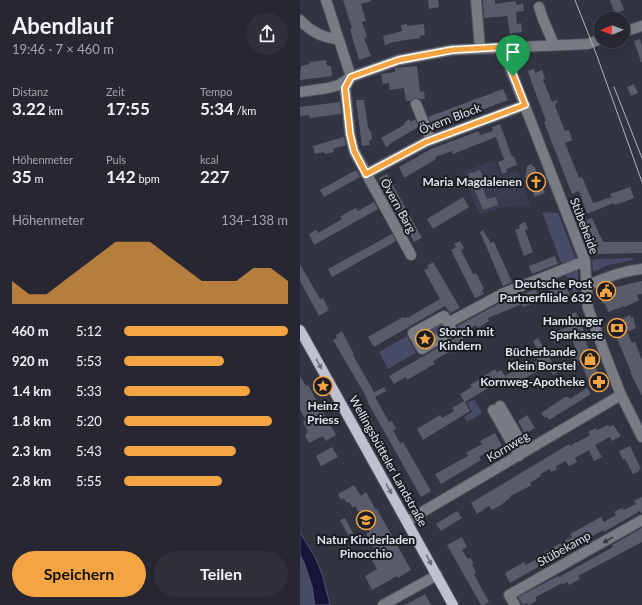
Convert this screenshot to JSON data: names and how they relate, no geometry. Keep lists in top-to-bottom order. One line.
{"streets":{"main road":["Wellingsbütteler Landstraße"],"street":["Övern Block","Övern Barg","Stübeheide","Kornweg","Stübekamp"]},"crossings":[["Övern Block","Övern Barg"],["Övern Block","Stübeheide"],["Stübeheide","Kornweg"],["Kornweg","Wellingsbütteler Landstraße"]],"one_way":["Wellingsbütteler Landstraße","Stübekamp"],"places":{"church":["Maria Magdalenen"],"public building":["Deutsche Post Partnerfiliale 632"],"bank":["Hamburger Sparkasse"],"place":["Storch mit Kindern","Heinz Priess"],"shop":["Bücherbande Klein Borstel"],"pharmacy":["Kornweg-Apotheke"],"school or university":["Natur Kinderladen Pinocchio"]},"north":"left","page":{"heading":["Abendlauf","19:46 · 7 × 460 m"],"stats":[["Distanz","3.22 km"],["Zeit","17:55"],["Tempo","5:34 /km"],["Höhenmeter","35 m"],["Puls","142 bpm"],["kcal","227"]],"chart":["Höhenmeter","134–138 m"],"list":[{"name":"460 m","note":"5:12"},{"name":"920 m","note":"5:53"},{"name":"1.4 km","note":"5:33"},{"name":"1.8 km","note":"5:20"},{"name":"2.3 km","note":"5:43"},{"name":"2.8 km","note":"5:55"}],"buttons":["Speichern","Teilen"]}}
